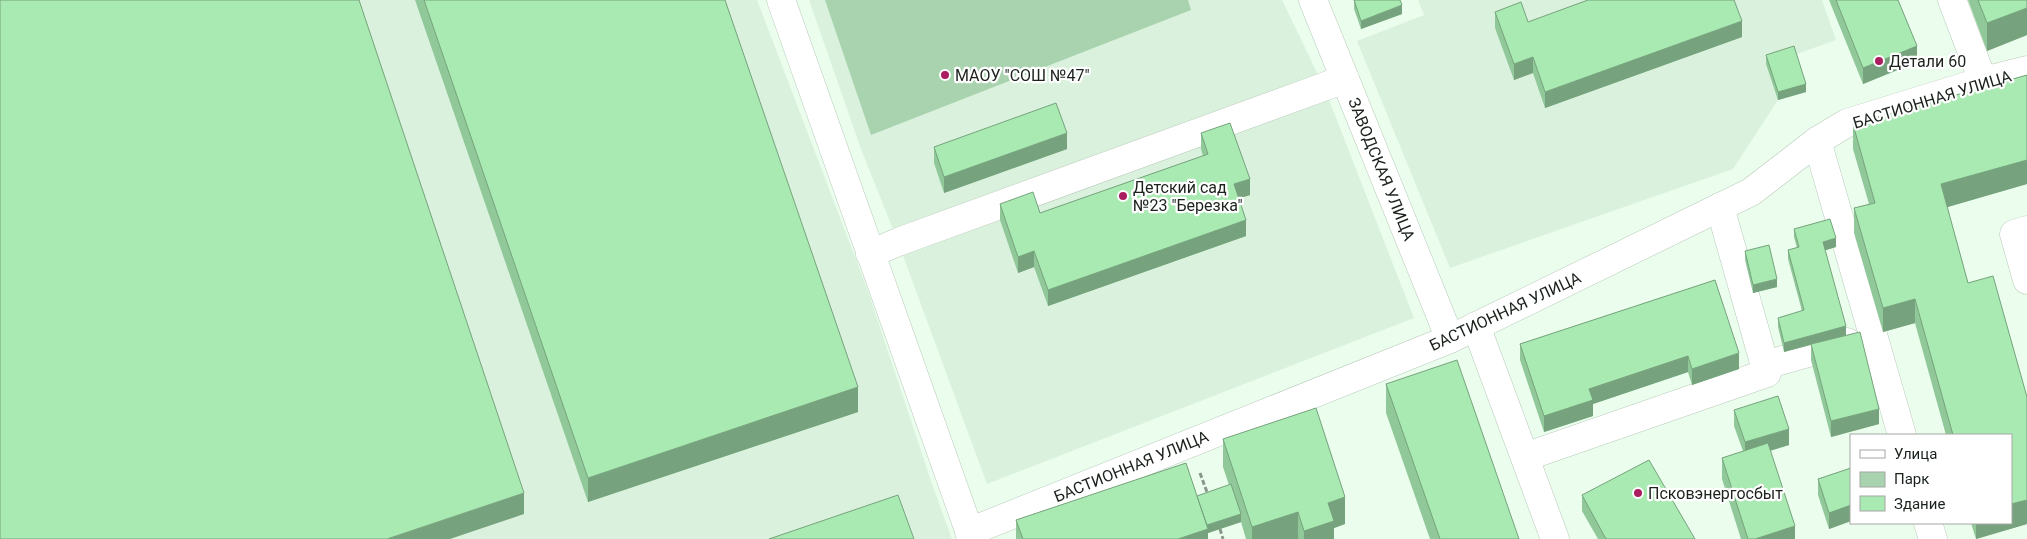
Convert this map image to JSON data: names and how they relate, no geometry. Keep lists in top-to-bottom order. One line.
{"streets":{"street":["БАСТИОННАЯ УЛИЦА","ЗАВОДСКАЯ УЛИЦА"]},"crossings":[["БАСТИОННАЯ УЛИЦА","ЗАВОДСКАЯ УЛИЦА"]],"places":["Детали 60","МАОУ \"СОШ №47\"","Детский сад №23 \"Березка\"","Псковэнергосбыт"],"legend":["Улица","Парк","Здание"]}
